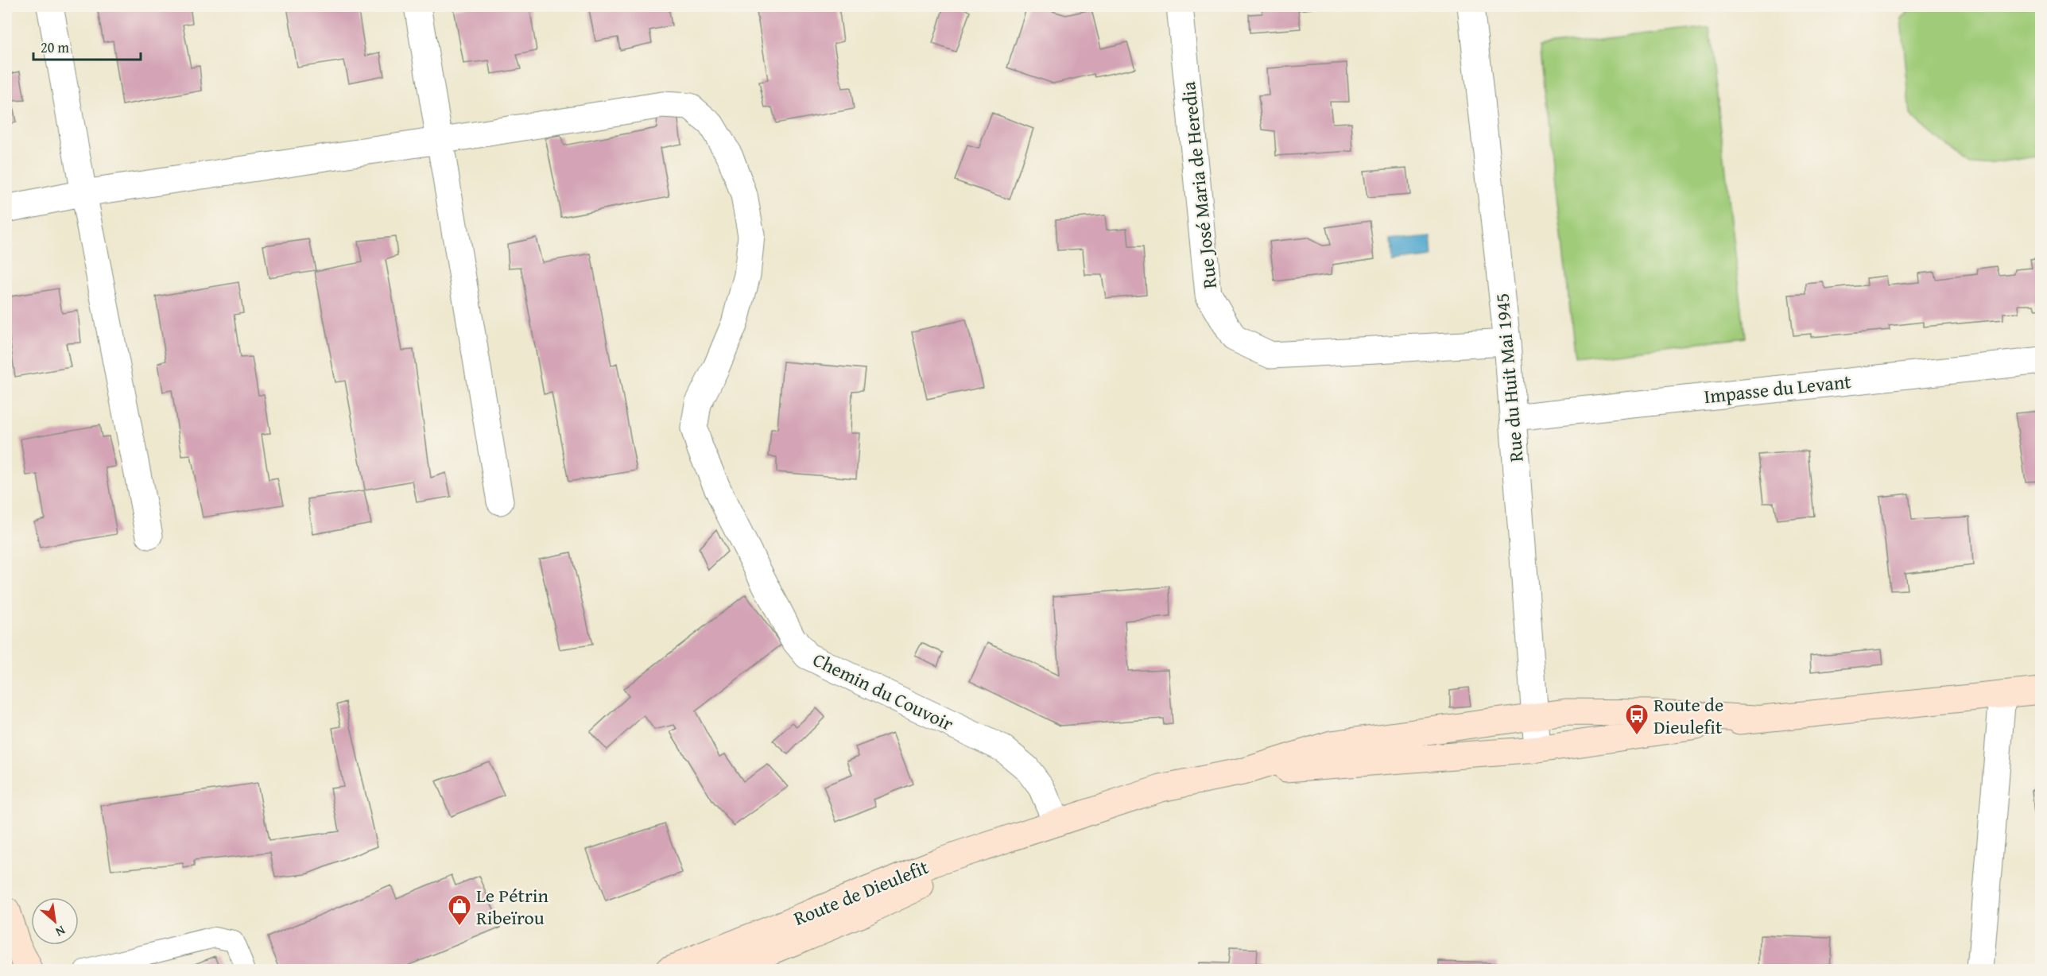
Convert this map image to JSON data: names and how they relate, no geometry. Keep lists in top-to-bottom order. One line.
{"streets":{"main road":["Route de Dieulefit"],"street":["Rue José Maria de Heredia","Rue du Huit Mai 1945","Impasse du Levant","Chemin du Couvoir"]},"crossings":[["Rue José Maria de Heredia","Rue du Huit Mai 1945"],["Rue du Huit Mai 1945","Impasse du Levant"],["Rue du Huit Mai 1945","Route de Dieulefit"],["Chemin du Couvoir","Route de Dieulefit"]],"places":{"bus stop":["Route de Dieulefit"],"shop":["Le Pétrin Ribeïrou"]},"scale_bar":"20 m","north":"bottom right"}
